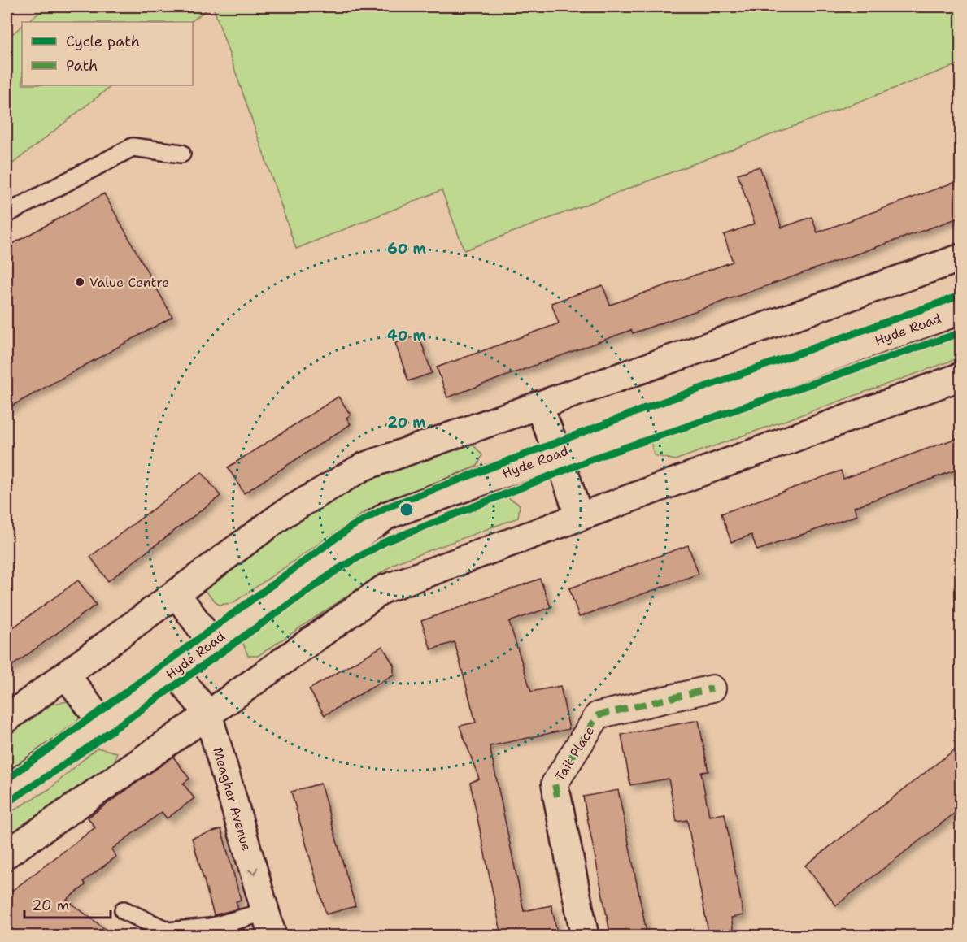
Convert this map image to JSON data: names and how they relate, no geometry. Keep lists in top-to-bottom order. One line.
{"streets":{"street":["Hyde Road","Tait Place","Meagher Avenue"]},"crossings":[["Hyde Road","Meagher Avenue"]],"one_way":["Meagher Avenue"],"places":["Value Centre"],"legend":["Cycle path","Path"],"scale_bar":"20 m","rings":["60 m","40 m","20 m"]}
